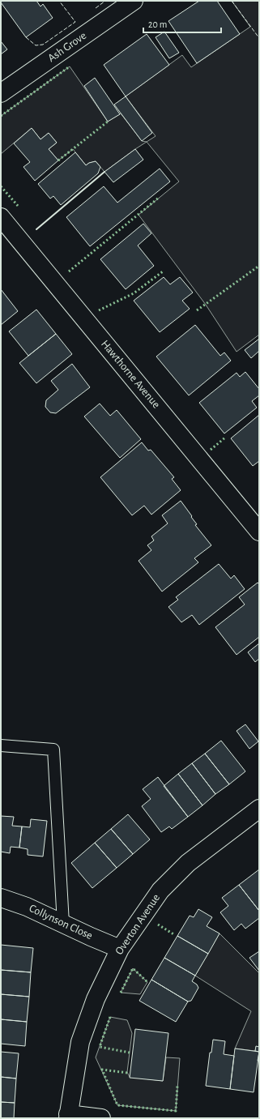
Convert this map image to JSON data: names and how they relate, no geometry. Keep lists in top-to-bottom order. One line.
{"streets":{"street":["Ash Grove","Hawthorne Avenue","Collynson Close","Overton Avenue"]},"crossings":[["Collynson Close","Overton Avenue"]],"scale_bar":"20 m"}
